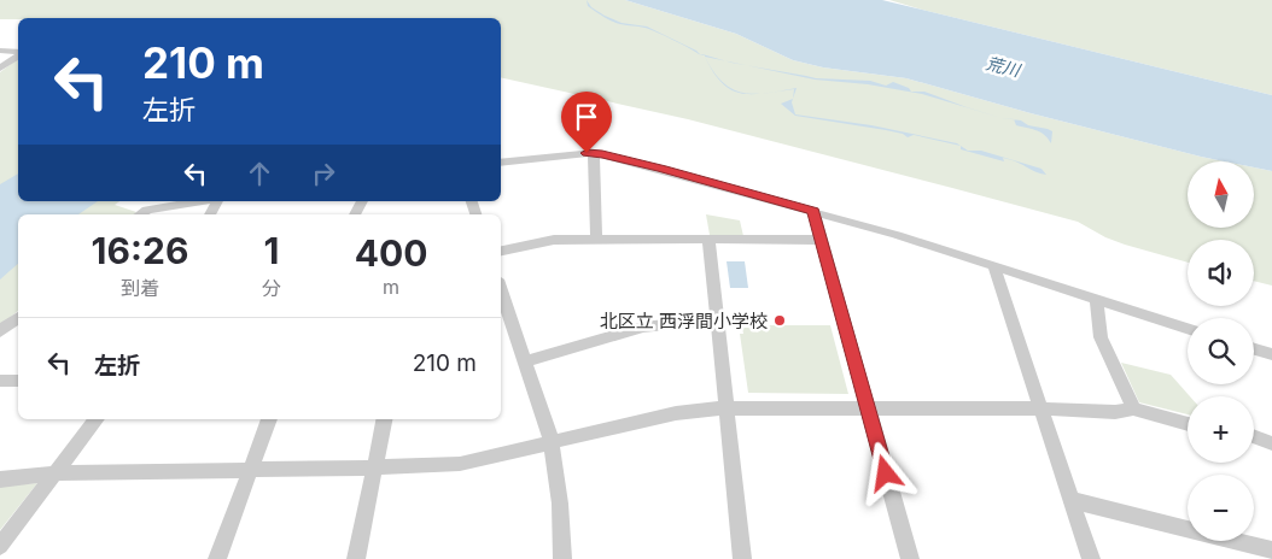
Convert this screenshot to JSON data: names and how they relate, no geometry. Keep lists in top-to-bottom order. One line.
{"water":["荒川"],"places":["北区立 西浮間小学校"],"north":"top","page":{"turn":["210 m","左折"],"map_buttons":["+","−"],"eta":["16:26","到着","1","分","400","m"],"list":[{"name":"左折","value":"210 m"}]}}
